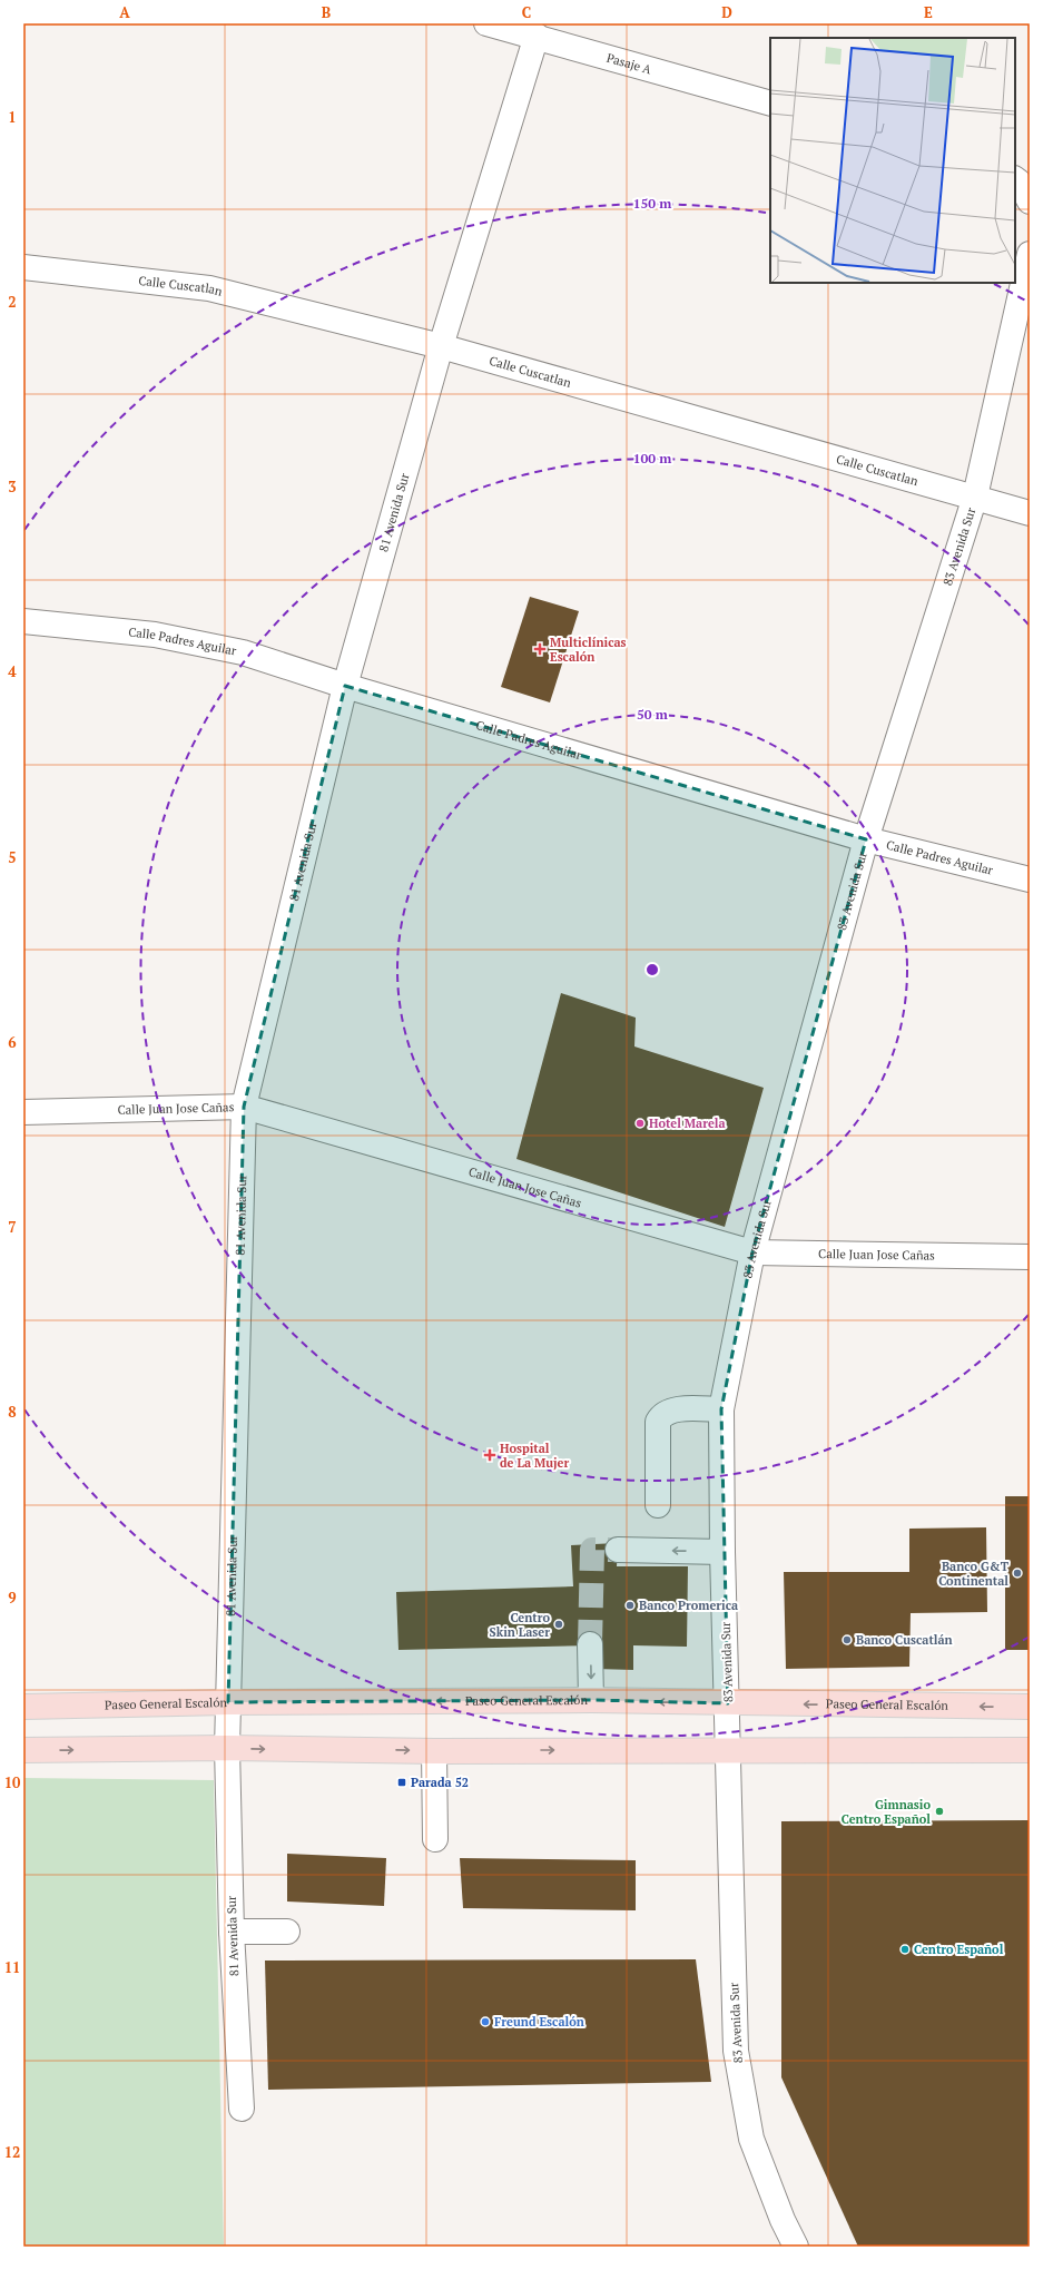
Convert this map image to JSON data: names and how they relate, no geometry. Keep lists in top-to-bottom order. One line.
{"streets":{"main road":["Paseo General Escalón"],"street":["Pasaje A","Calle Cuscatlan","81 Avenida Sur","83 Avenida Sur","Calle Padres Aguilar","Calle Juan Jose Cañas"]},"crossings":[["Pasaje A","81 Avenida Sur"],["Calle Cuscatlan","81 Avenida Sur"],["Calle Cuscatlan","83 Avenida Sur"],["81 Avenida Sur","Calle Padres Aguilar"],["81 Avenida Sur","Calle Juan Jose Cañas"],["81 Avenida Sur","Paseo General Escalón"],["83 Avenida Sur","Calle Padres Aguilar"],["83 Avenida Sur","Calle Juan Jose Cañas"],["83 Avenida Sur","Paseo General Escalón"]],"places":{"health":["Multiclínicas Escalón","Hospital de La Mujer"],"other":["Hotel Marela","Banco G&T Continental","Banco Promerica","Centro Skin Laser","Banco Cuscatlán","Gimnasio Centro Español","Centro Español","Freund Escalón"],"transit":["Parada 52"]},"grid":{"columns":["A","B","C","D","E"],"rows":["1","2","3","4","5","6","7","8","9","10","11","12"]},"rings":["150 m","100 m","50 m"]}
